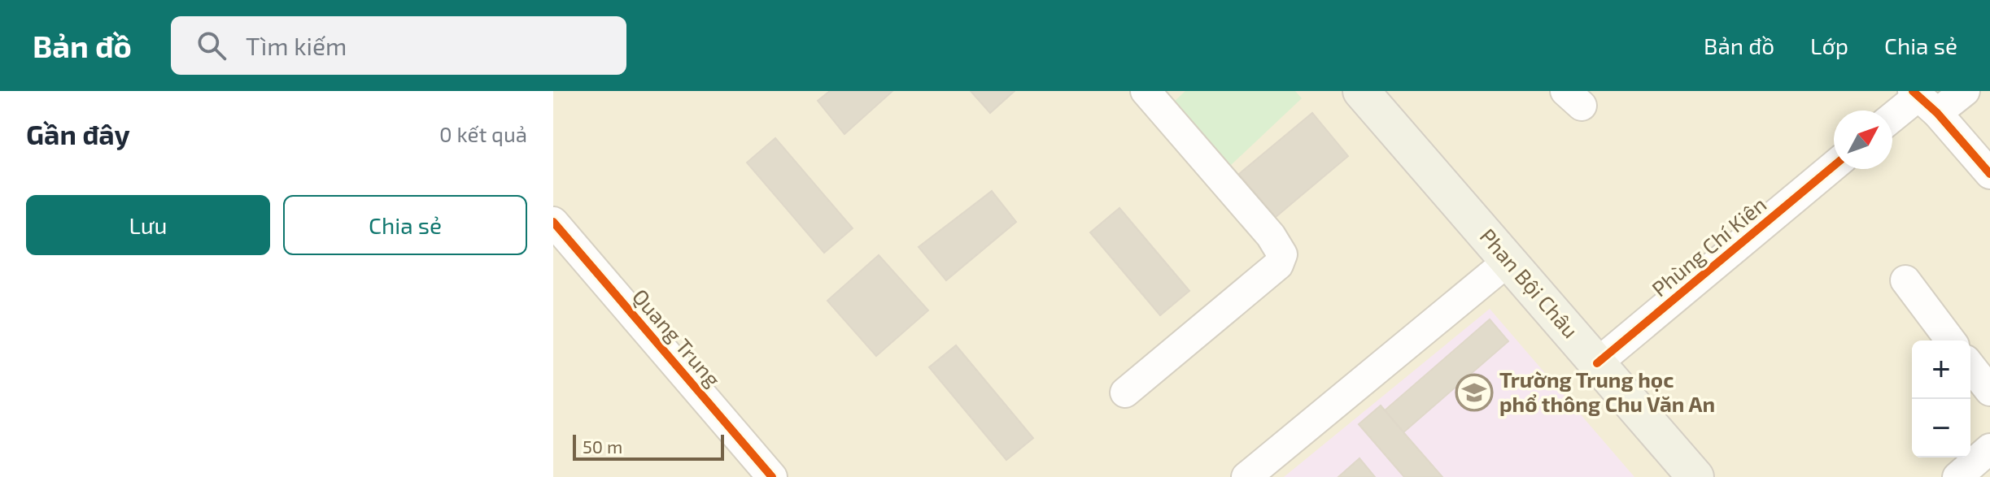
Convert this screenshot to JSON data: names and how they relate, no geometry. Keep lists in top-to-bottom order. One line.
{"streets":{"main road":["Phan Bội Châu"],"street":["Phùng Chí Kiên","Quang Trung"]},"crossings":[["Phùng Chí Kiên","Phan Bội Châu"]],"places":{"school or university":["Trường Trung học phổ thông Chu Văn An"]},"scale_bar":"50 m","north":"top right","page":{"header":"Bản đồ","search":"Tìm kiếm","nav":["Bản đồ","Lớp","Chia sẻ"],"heading":["Gần đây","0 kết quả"],"buttons":["Lưu","Chia sẻ"],"map_buttons":["+","−"],"scale":"50 m"}}
